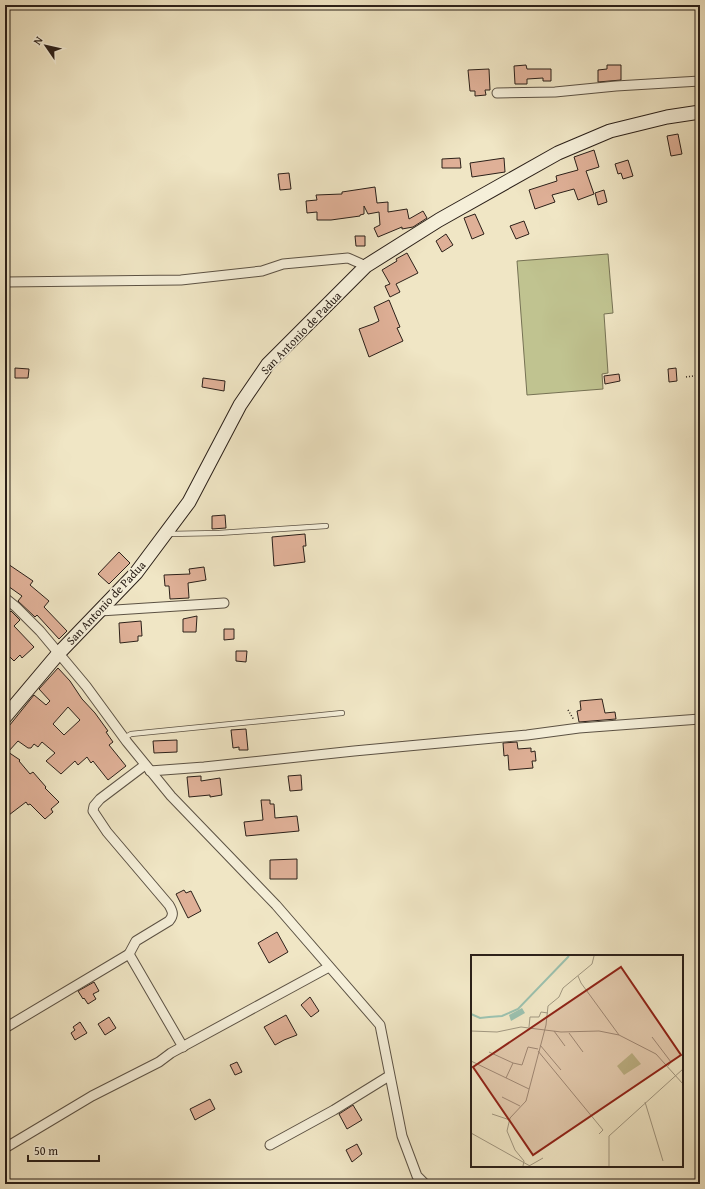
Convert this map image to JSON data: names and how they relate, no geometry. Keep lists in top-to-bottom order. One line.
{"streets":{"street":["San Antonio de Padua"]},"scale_bar":"50 m","north":"top left"}
